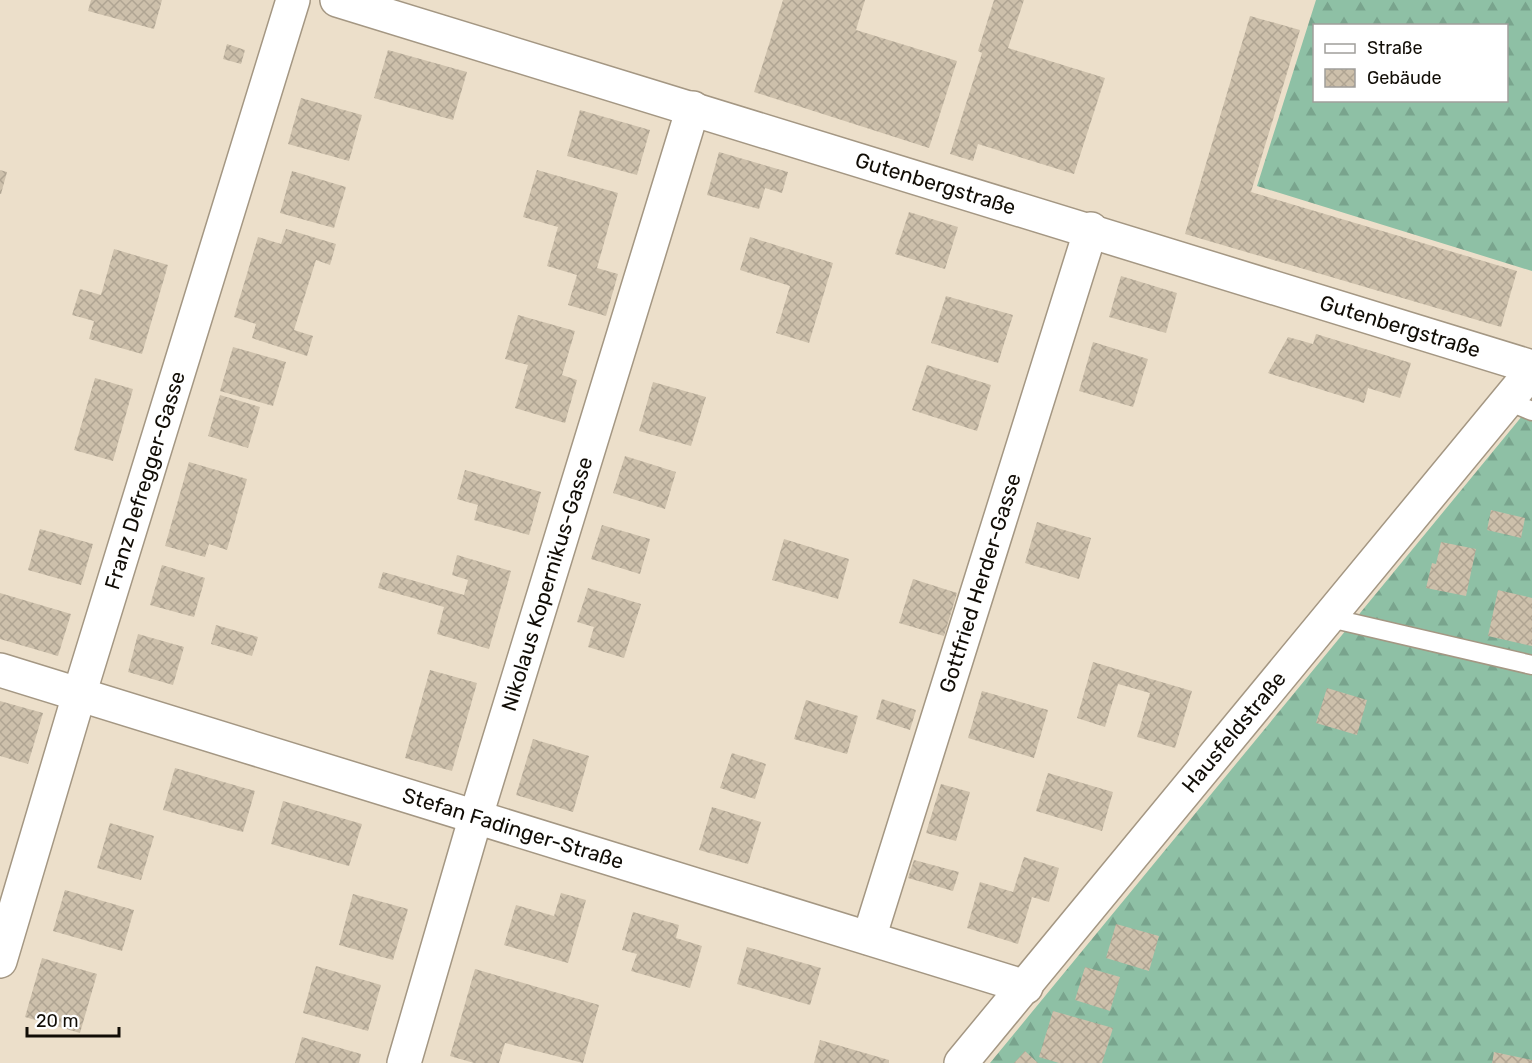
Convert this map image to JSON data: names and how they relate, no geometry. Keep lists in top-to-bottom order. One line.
{"streets":{"street":["Gutenbergstraße","Franz Defregger-Gasse","Gottfried Herder-Gasse","Nikolaus Kopernikus-Gasse","Hausfeldstraße","Stefan Fadinger-Straße"]},"crossings":[["Gutenbergstraße","Gottfried Herder-Gasse"],["Gutenbergstraße","Nikolaus Kopernikus-Gasse"],["Franz Defregger-Gasse","Stefan Fadinger-Straße"],["Gottfried Herder-Gasse","Stefan Fadinger-Straße"],["Nikolaus Kopernikus-Gasse","Stefan Fadinger-Straße"],["Hausfeldstraße","Stefan Fadinger-Straße"]],"legend":["Straße","Gebäude"],"scale_bar":"20 m"}
